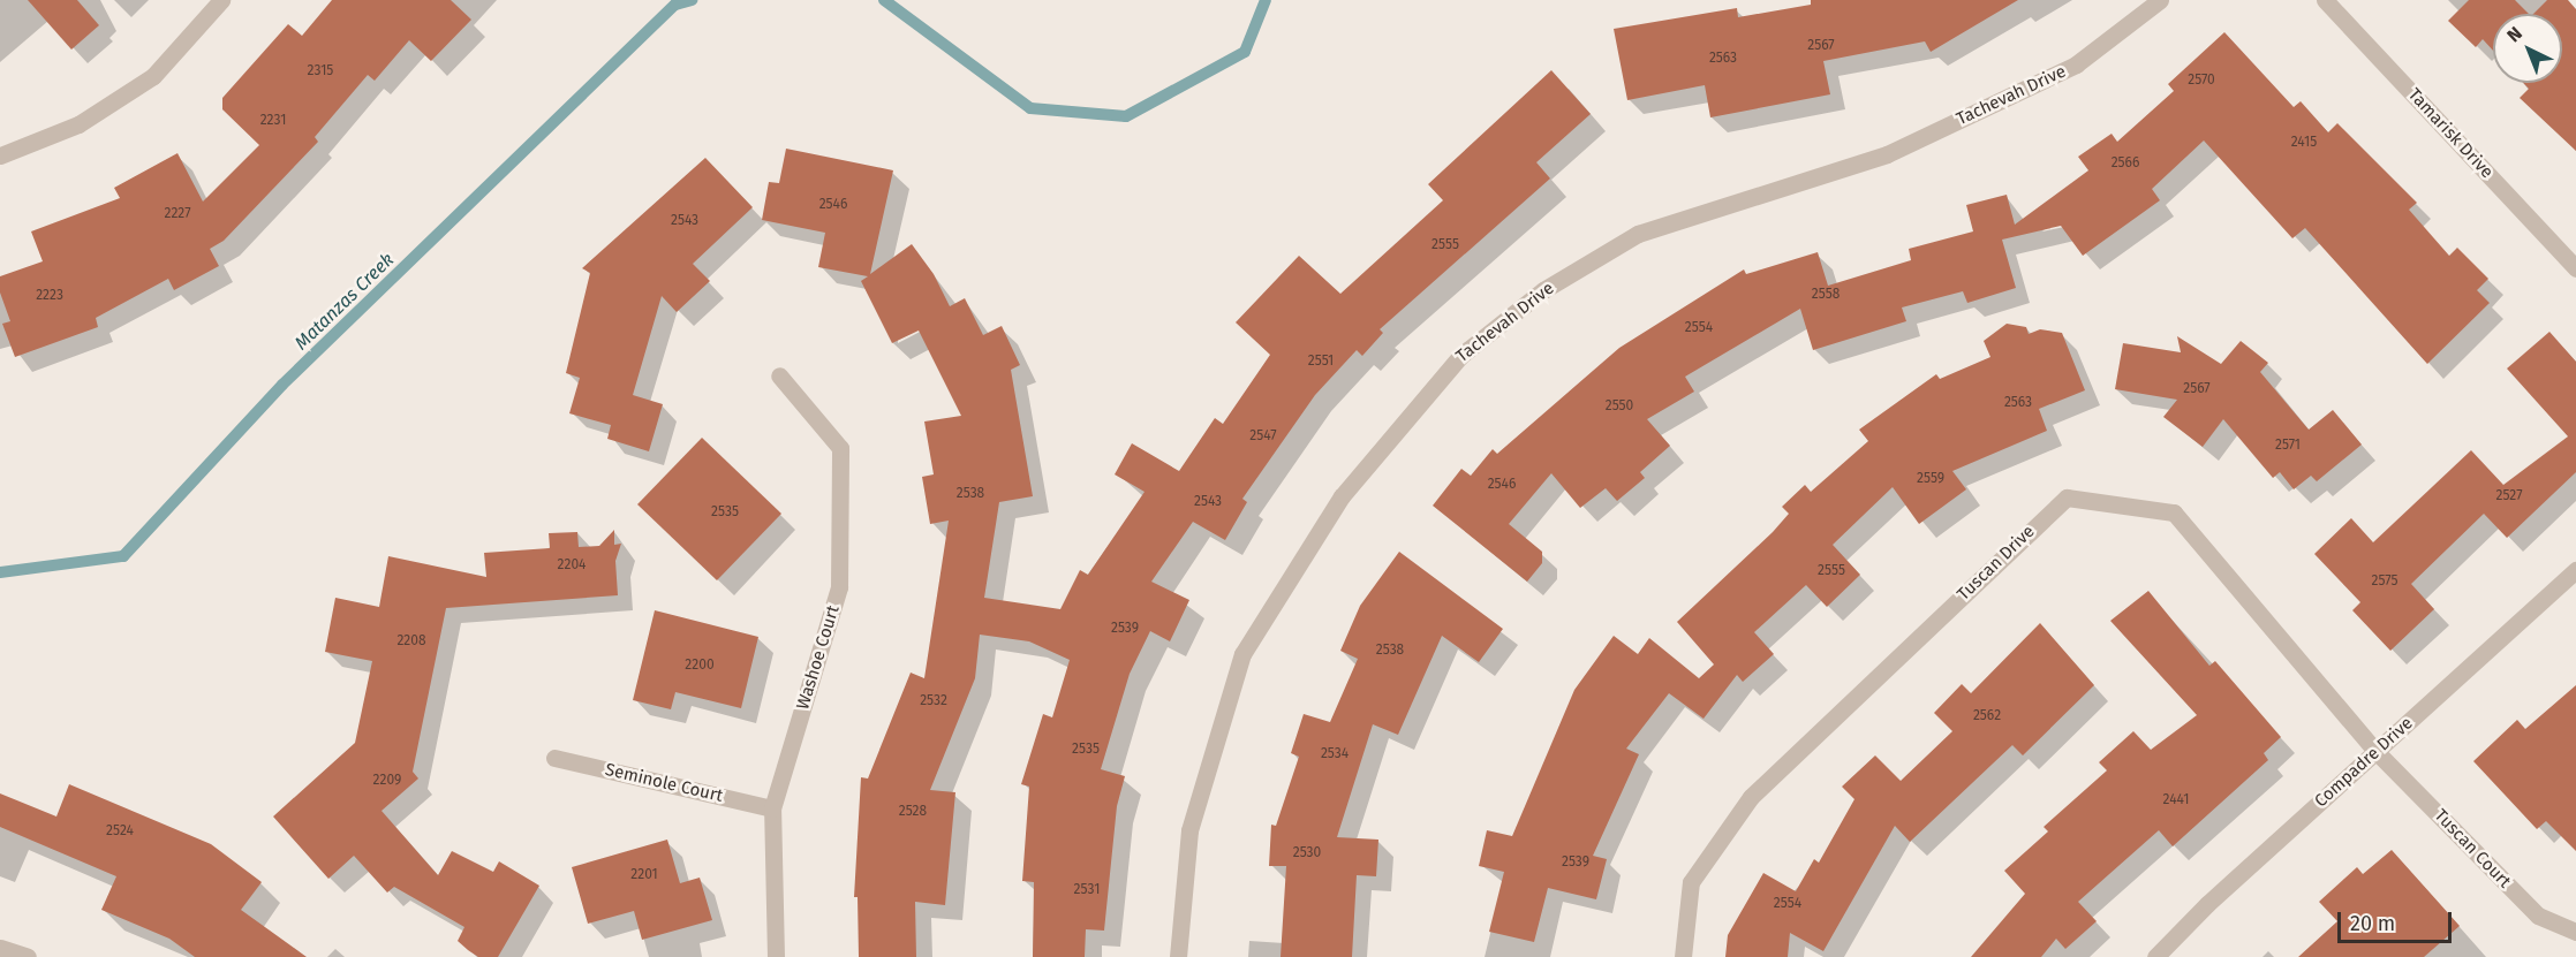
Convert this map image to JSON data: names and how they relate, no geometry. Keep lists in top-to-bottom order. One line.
{"streets":{"street":["Tachevah Drive","Tamarisk Drive","Tuscan Drive","Washoe Court","Compadre Drive","Seminole Court","Tuscan Court"]},"crossings":[["Tuscan Drive","Compadre Drive"],["Tuscan Drive","Tuscan Court"],["Washoe Court","Seminole Court"],["Compadre Drive","Tuscan Court"]],"water":["Matanzas Creek"],"house_numbers":["2567","2563","2315","2570","2231","2415","2566","2546","2227","2543","2555","2558","2223","2554","2551","2567","2563","2550","2547","2571","2559","2546","2538","2527","2543","2535","2204","2555","2575","2539","2208","2538","2200","2532","2562","2535","2534","2209","2441","2528","2524","2530","2539","2201","2531","2554"],"scale_bar":"20 m","north":"top left"}
